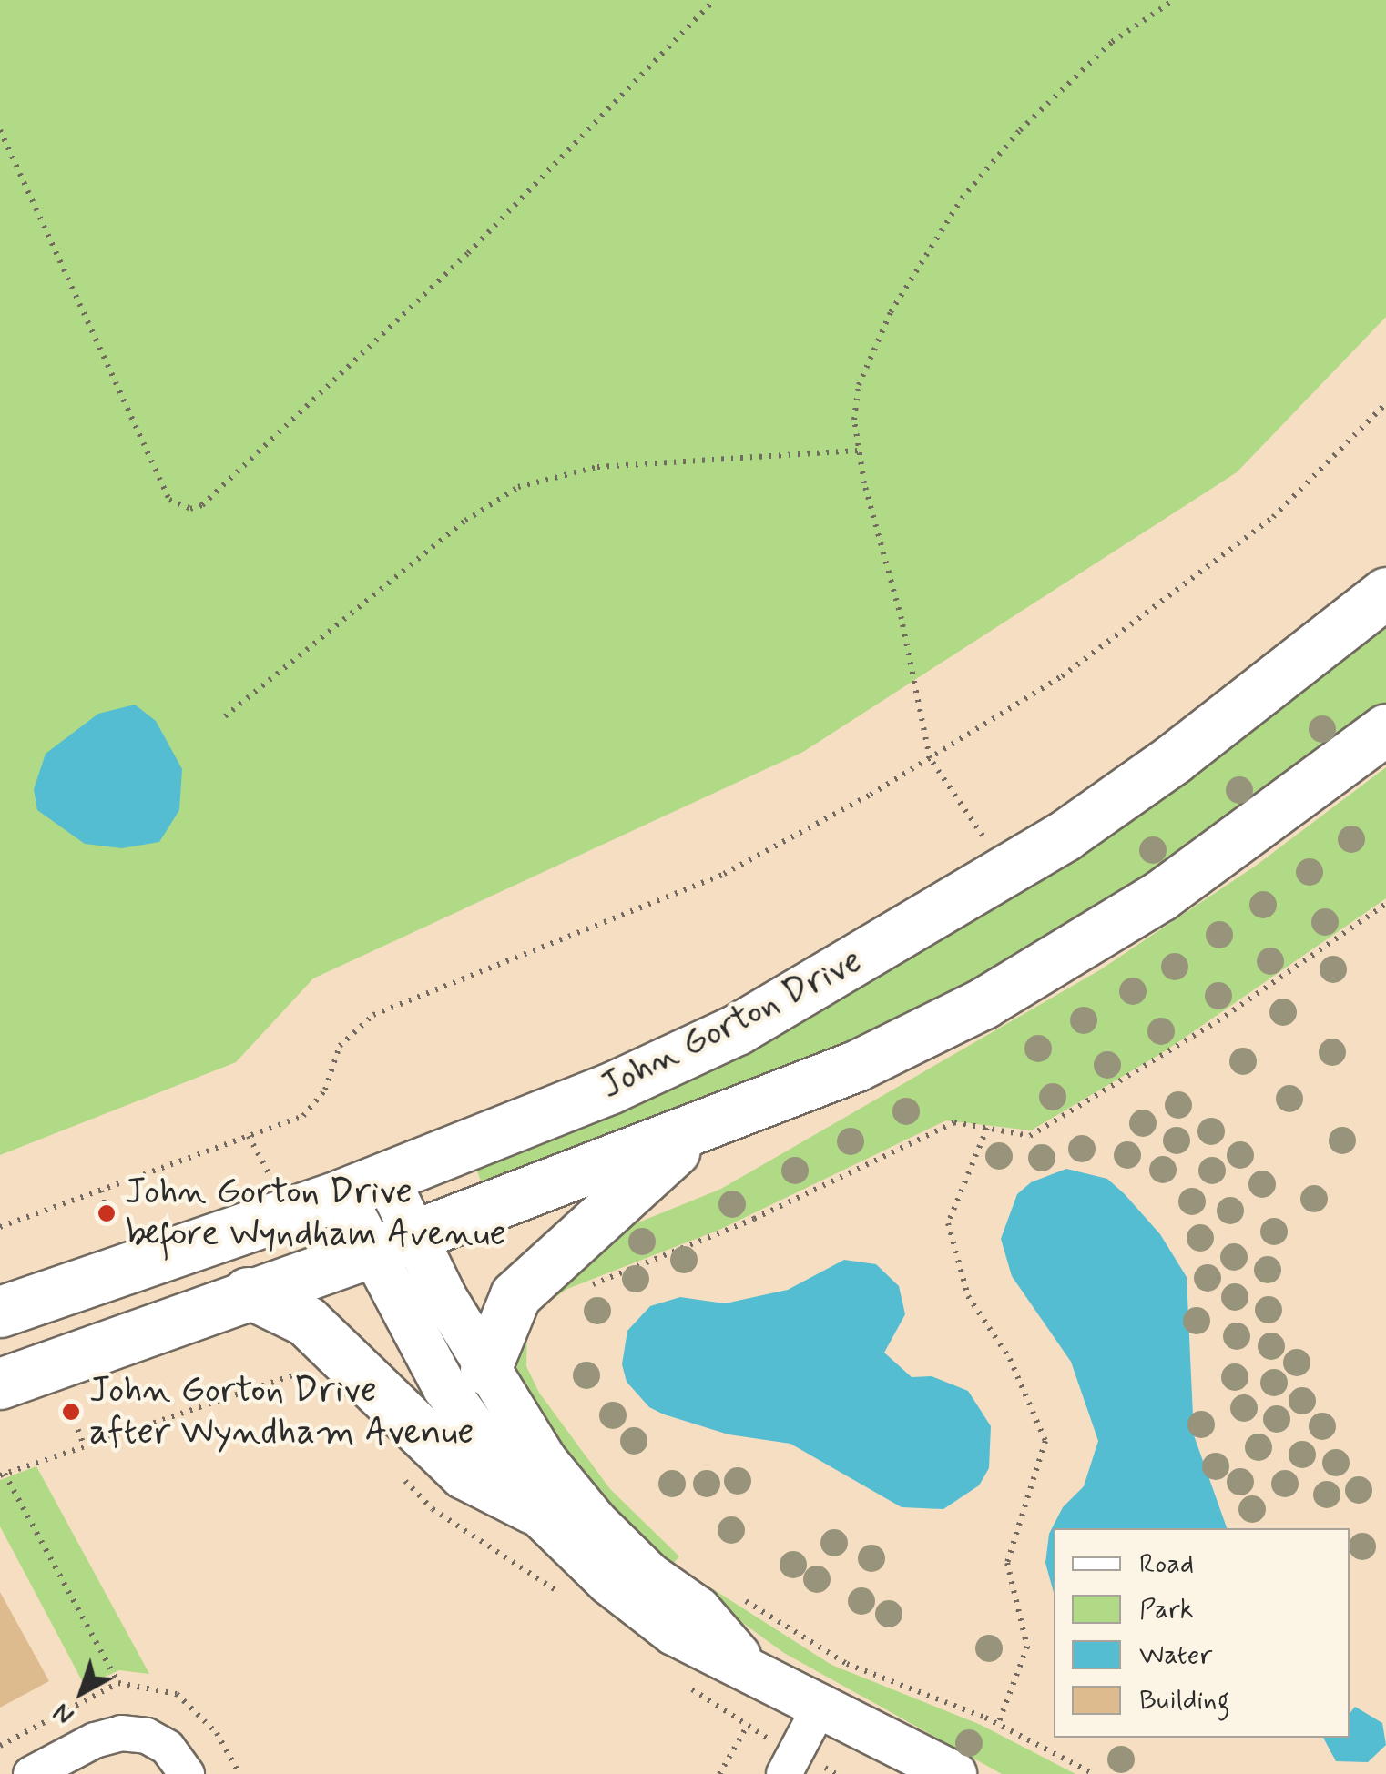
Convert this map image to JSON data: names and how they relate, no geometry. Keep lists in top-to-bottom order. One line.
{"streets":{"main road":["John Gorton Drive"]},"places":["John Gorton Drive before Wyndham Avenue","John Gorton Drive after Wyndham Avenue"],"legend":["Road","Park","Water","Building"],"north":"bottom left"}
